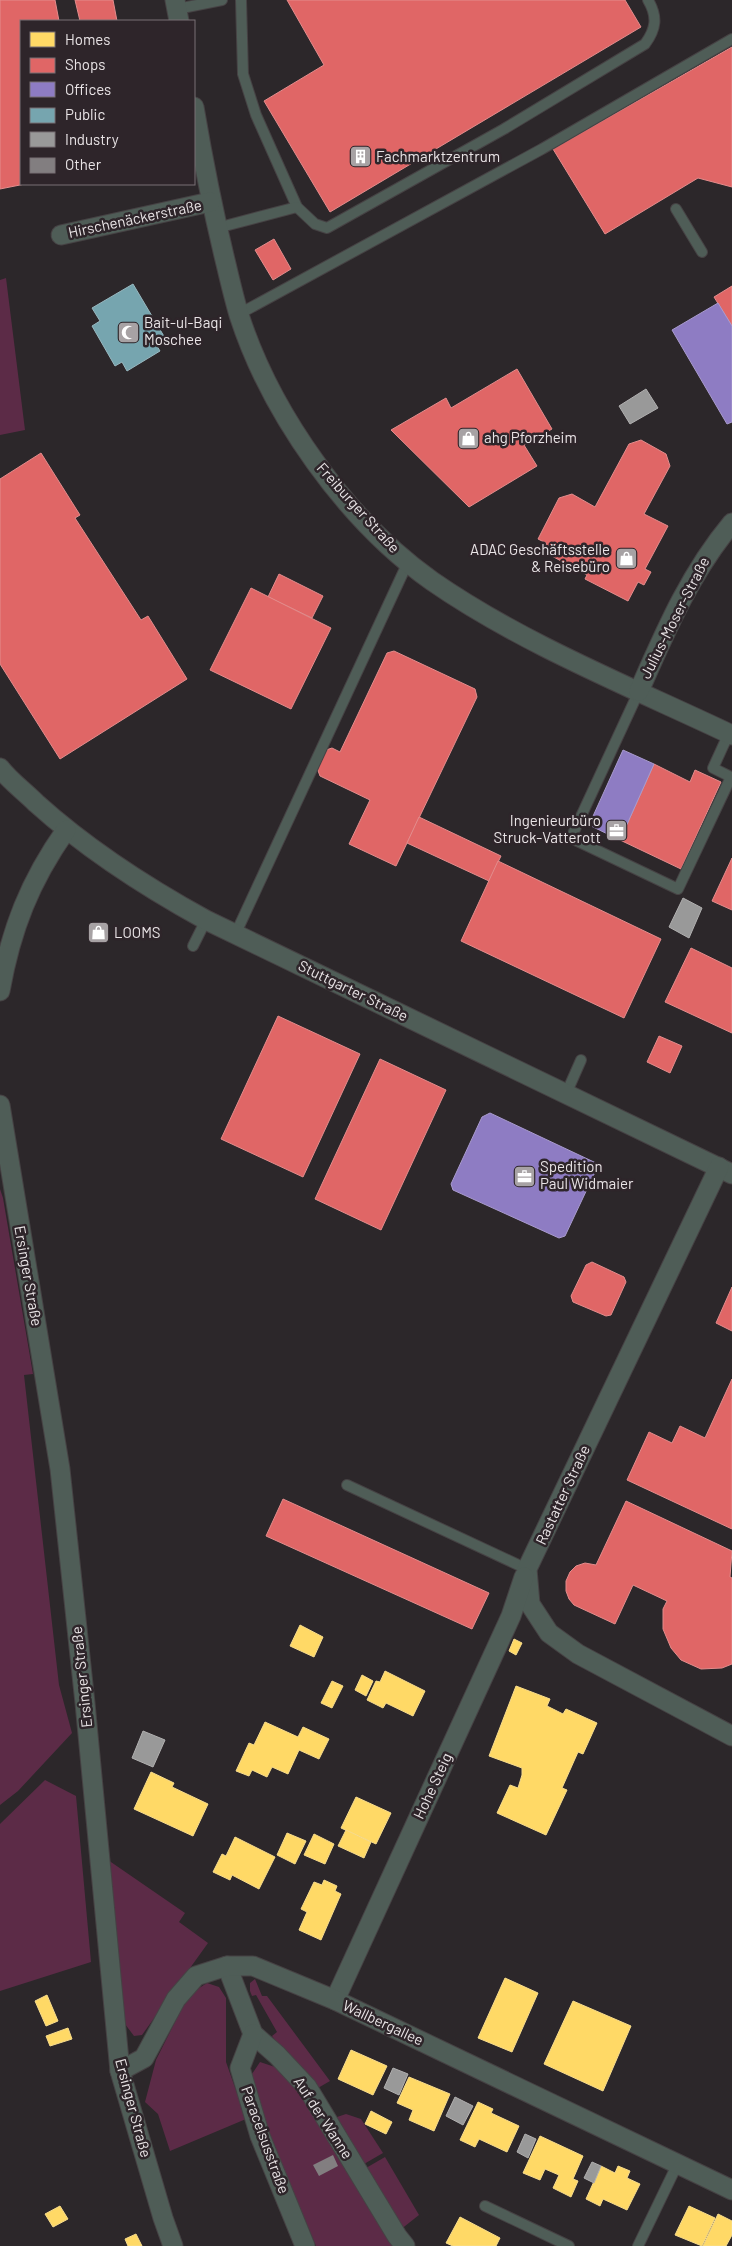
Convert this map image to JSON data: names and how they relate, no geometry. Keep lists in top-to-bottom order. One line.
{"streets":{"street":["Hirschenäckerstraße","Freiburger Straße","Julius-Moser-Straße","Stuttgarter Straße","Ersinger Straße","Rastatter Straße","Hohe Steig","Wallbergallee","Auf der Wanne","Paracelsusstraße"]},"crossings":[["Hirschenäckerstraße","Freiburger Straße"],["Freiburger Straße","Julius-Moser-Straße"],["Stuttgarter Straße","Rastatter Straße"],["Ersinger Straße","Wallbergallee"],["Rastatter Straße","Hohe Steig"],["Hohe Steig","Wallbergallee"],["Wallbergallee","Auf der Wanne"],["Auf der Wanne","Paracelsusstraße"]],"places":{"building":["Fachmarktzentrum"],"mosque":["Bait-ul-Baqi Moschee"],"shop":["ahg Pforzheim","ADAC Geschäftsstelle & Reisebüro","LOOMS"],"office":["Ingenieurbüro Struck-Vatterott","Spedition Paul Widmaier"]},"legend":["Homes","Shops","Offices","Public","Industry","Other"]}
